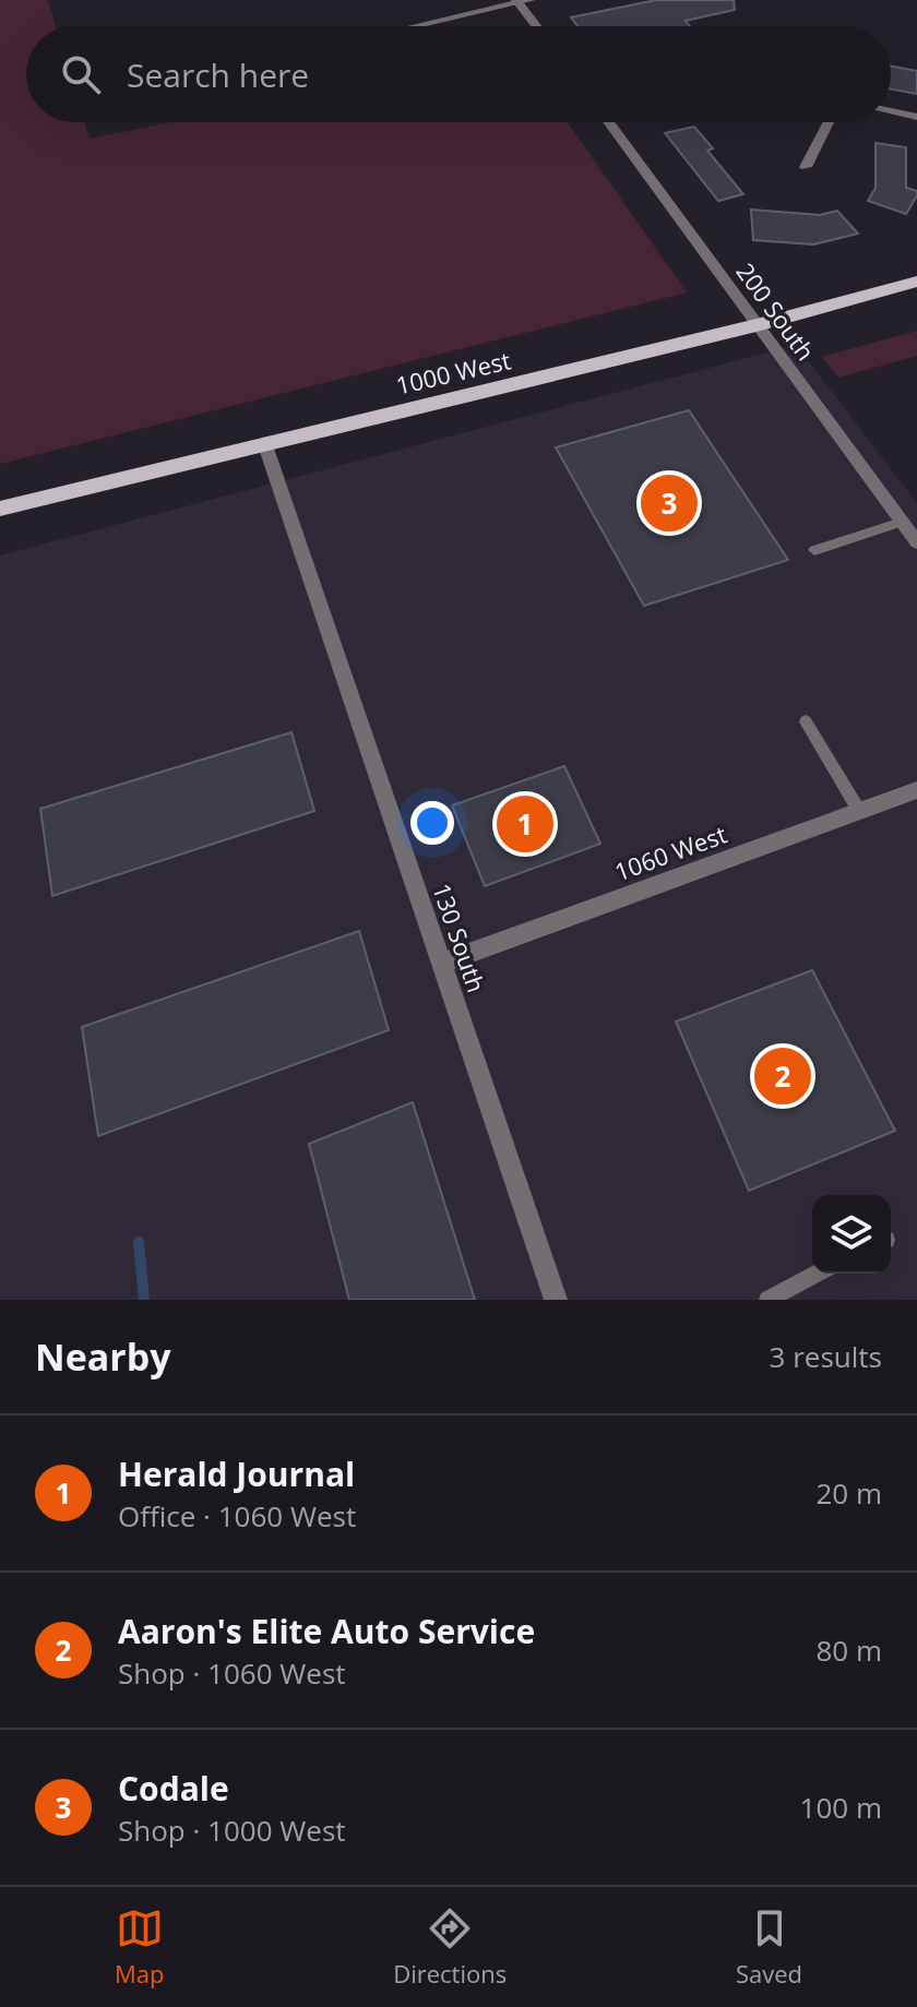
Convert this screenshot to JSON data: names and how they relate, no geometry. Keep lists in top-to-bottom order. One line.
{"streets":{"main road":["1000 West"],"street":["200 South","1060 West","130 South"]},"crossings":[["200 South","1000 West"],["1000 West","130 South"],["1060 West","130 South"]],"page":{"search":"Search here","pins":["3","1","2"],"heading":["Nearby","3 results"],"list":[{"mark":"1","name":"Herald Journal","note":"Office · 1060 West","value":"20 m"},{"mark":"2","name":"Aaron's Elite Auto Service","note":"Shop · 1060 West","value":"80 m"},{"mark":"3","name":"Codale","note":"Shop · 1000 West","value":"100 m"}],"nav":["Map","Directions","Saved"]}}
